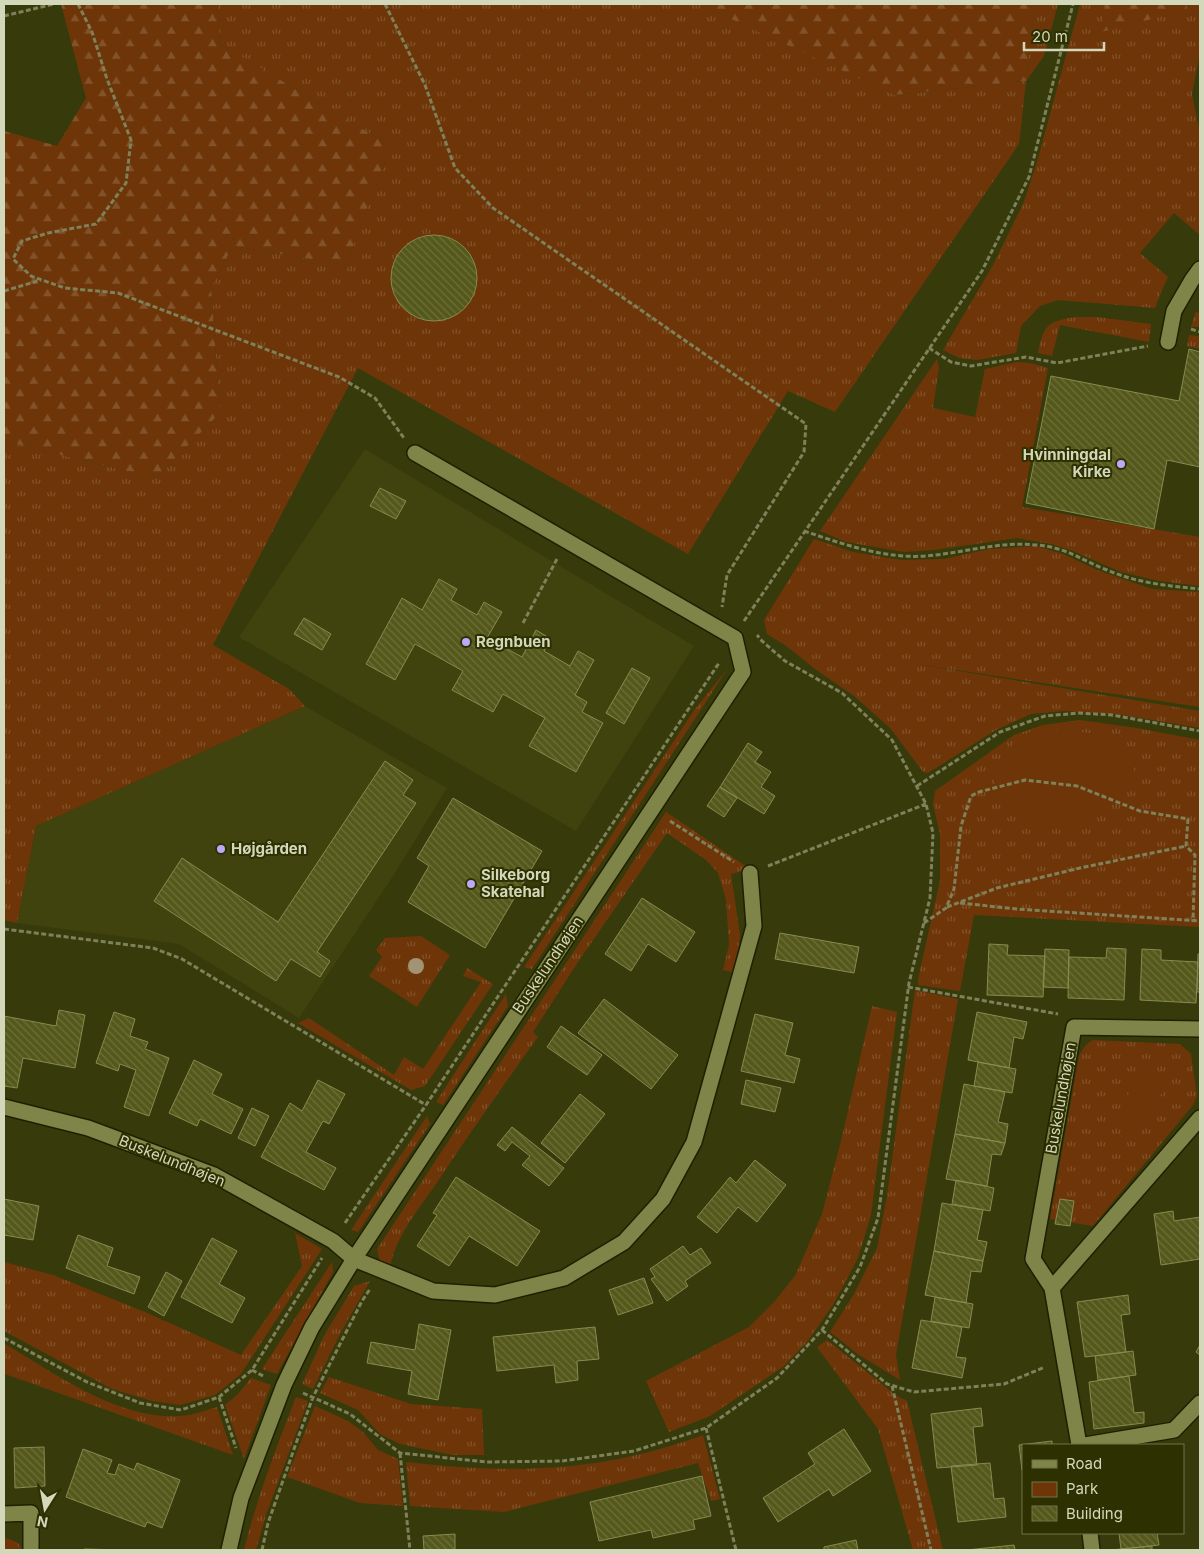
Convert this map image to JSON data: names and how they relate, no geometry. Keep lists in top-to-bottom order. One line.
{"streets":{"street":["Buskelundhøjen"]},"places":["Hvinningdal Kirke","Regnbuen","Højgården","Silkeborg Skatehal"],"legend":["Road","Park","Building"],"scale_bar":"20 m","north":"bottom"}
